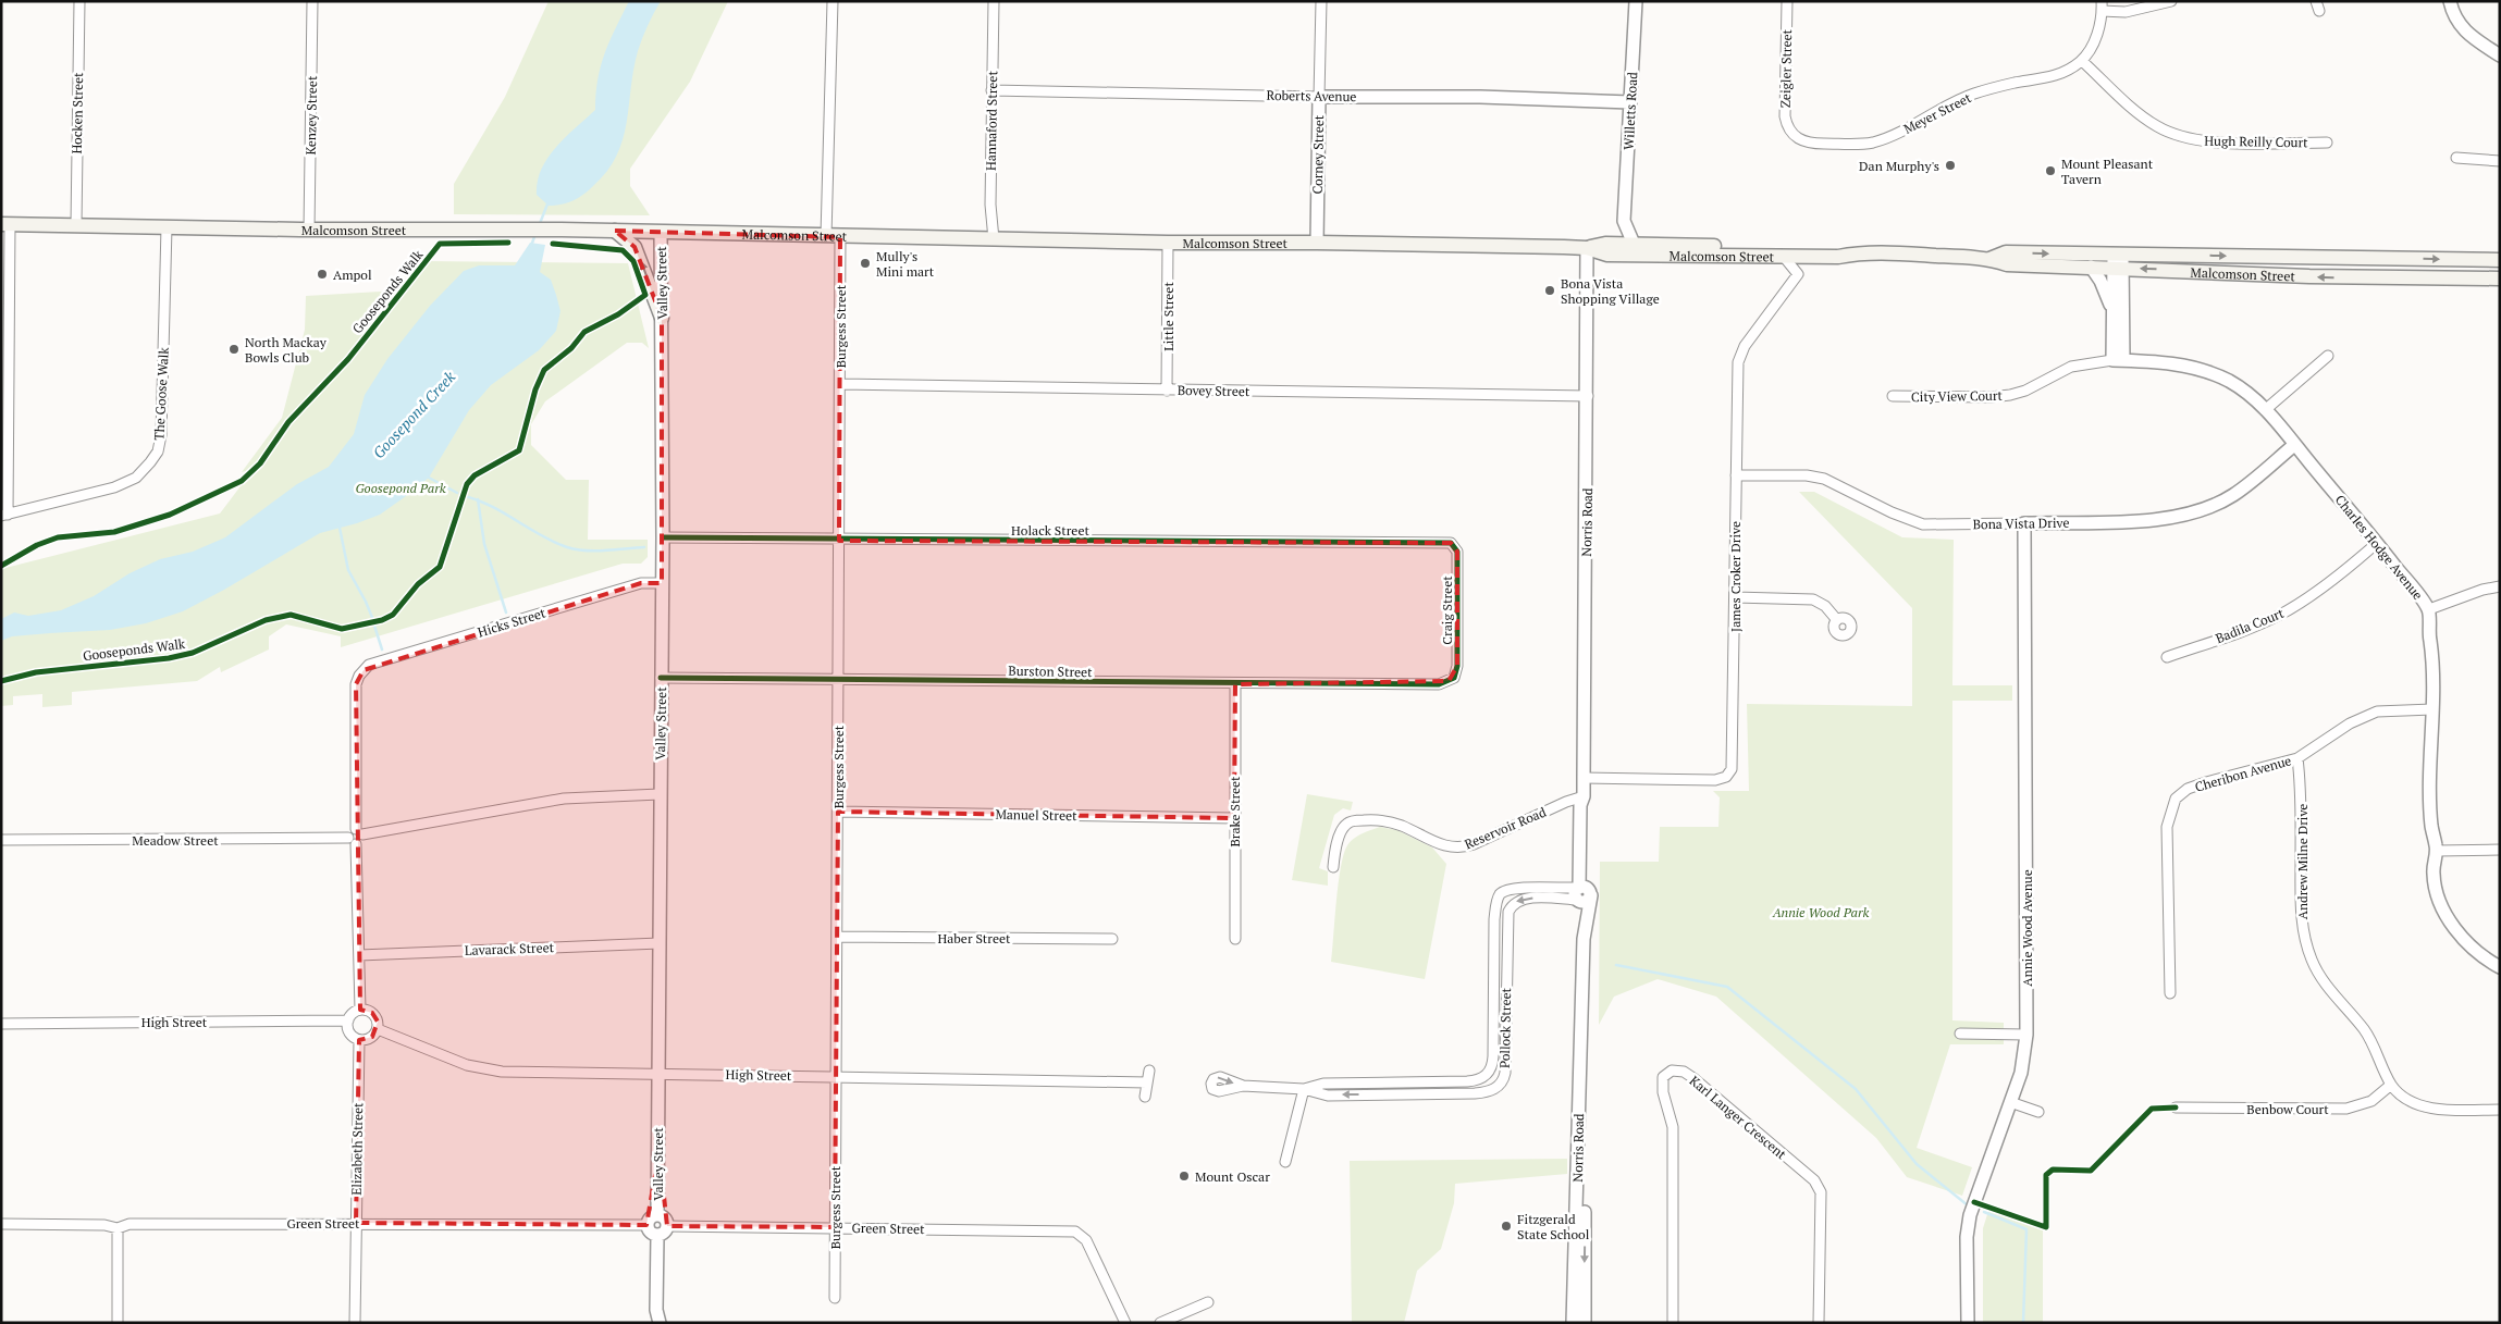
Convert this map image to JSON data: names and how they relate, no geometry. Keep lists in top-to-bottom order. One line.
{"streets":{"main road":["Malcomson Street"],"street":["Zeigler Street","Roberts Avenue","Willetts Road","Hocken Street","Meyer Street","Kenzey Street","Hannaford Street","Hugh Reilly Court","Corney Street","Valley Street","Little Street","Burgess Street","Bovey Street","The Goose Walk","City View Court","Norris Road","Bona Vista Drive","Holack Street","Charles Hodge Avenue","James Croker Drive","Craig Street","Hicks Street","Badila Court","Burston Street","Cheribon Avenue","Brake Street","Manuel Street","Reservoir Road","Meadow Street","Andrew Milne Drive","Annie Wood Avenue","Haber Street","Lavarack Street","High Street","Pollock Street","Benbow Court","Karl Langer Crescent","Elizabeth Street","Green Street"],"cycle path":["Gooseponds Walk"]},"crossings":[["Zeigler Street","Meyer Street"],["Roberts Avenue","Willetts Road"],["Roberts Avenue","Hannaford Street"],["Roberts Avenue","Corney Street"],["Willetts Road","Malcomson Street"],["Hocken Street","Malcomson Street"],["Meyer Street","Hugh Reilly Court"],["Kenzey Street","Malcomson Street"],["Hannaford Street","Malcomson Street"],["Corney Street","Malcomson Street"],["Malcomson Street","Valley Street"],["Malcomson Street","Little Street"],["Malcomson Street","Burgess Street"],["Malcomson Street","The Goose Walk"],["Malcomson Street","Norris Road"],["Malcomson Street","James Croker Drive"],["Valley Street","Holack Street"],["Valley Street","Hicks Street"],["Valley Street","Burston Street"],["Valley Street","Lavarack Street"],["Valley Street","High Street"],["Valley Street","Green Street"],["Little Street","Bovey Street"],["Burgess Street","Bovey Street"],["Burgess Street","Holack Street"],["Burgess Street","Burston Street"],["Burgess Street","Manuel Street"],["Burgess Street","Haber Street"],["Burgess Street","High Street"],["Burgess Street","Green Street"],["Bovey Street","Norris Road"],["City View Court","Charles Hodge Avenue"],["Norris Road","James Croker Drive"],["Norris Road","Reservoir Road"],["Bona Vista Drive","Charles Hodge Avenue"],["Bona Vista Drive","James Croker Drive"],["Bona Vista Drive","Annie Wood Avenue"],["Holack Street","Craig Street"],["Charles Hodge Avenue","Badila Court"],["Charles Hodge Avenue","Cheribon Avenue"],["Craig Street","Burston Street"],["Burston Street","Brake Street"],["Cheribon Avenue","Andrew Milne Drive"],["Brake Street","Manuel Street"],["Andrew Milne Drive","Benbow Court"],["High Street","Elizabeth Street"],["Elizabeth Street","Green Street"]],"water":["Goosepond Creek"],"parks":["Goosepond Park","Annie Wood Park"],"places":["Dan Murphy's","Mount Pleasant Tavern","Mully's Mini mart","Ampol","Bona Vista Shopping Village","North Mackay Bowls Club","Mount Oscar","Fitzgerald State School"]}
